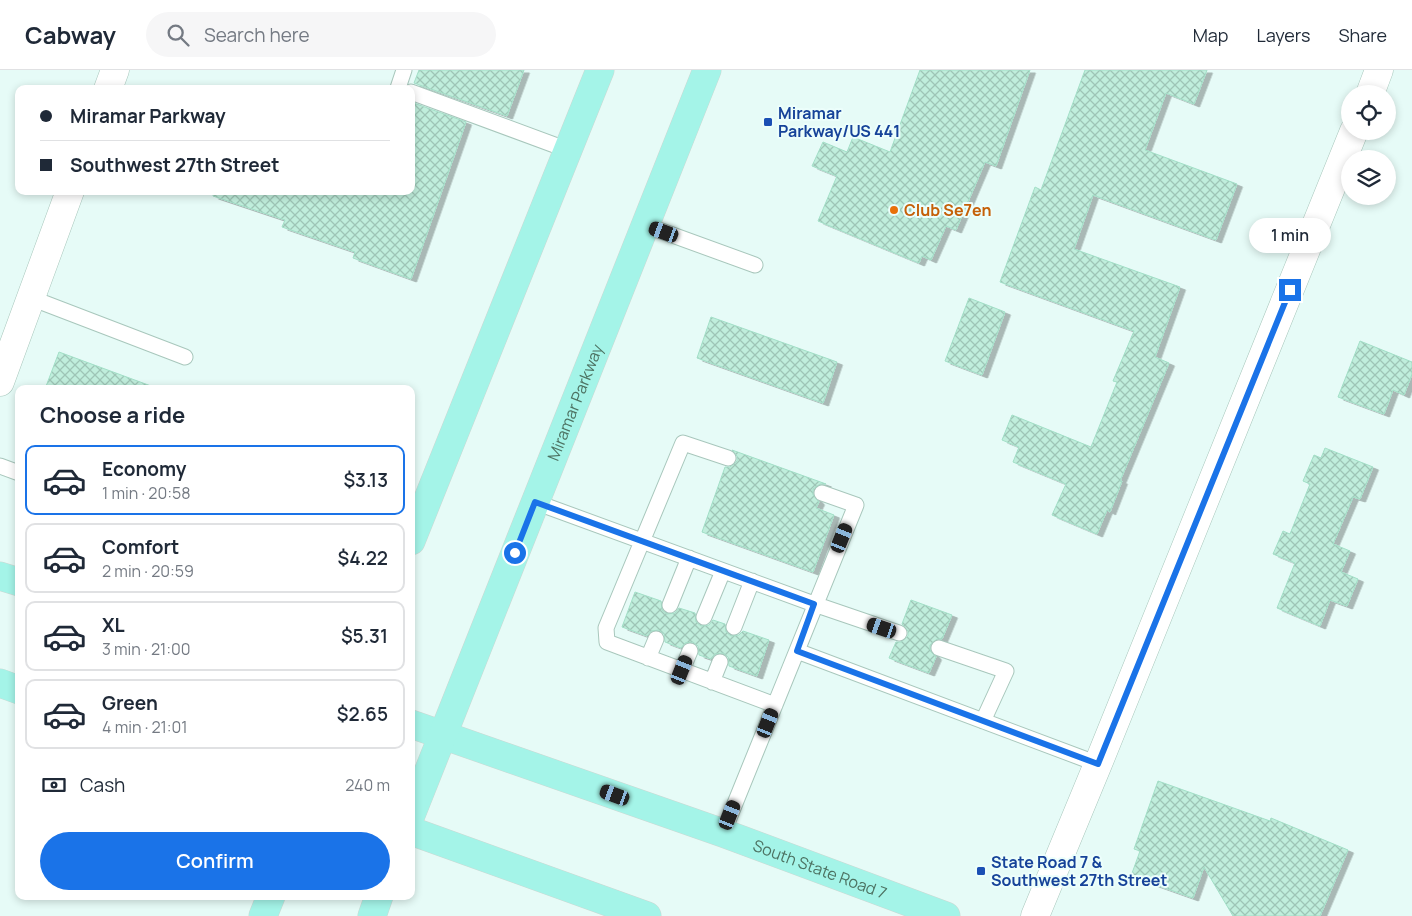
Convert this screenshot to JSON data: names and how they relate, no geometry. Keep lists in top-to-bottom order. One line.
{"streets":{"main road":["Miramar Parkway","South State Road 7"]},"crossings":[["Miramar Parkway","South State Road 7"]],"places":{"transit":["Miramar Parkway/US 441","State Road 7 & Southwest 27th Street"],"other":["Club Se7en"]},"page":{"header":"Cabway","search":"Search here","nav":["Map","Layers","Share"],"banner":["Miramar Parkway","Southwest 27th Street"],"bubble":"1 min","heading":"Choose a ride","list":[{"name":"Economy","note":"1 min · 20:58","value":"$3.13"},{"name":"Comfort","note":"2 min · 20:59","value":"$4.22"},{"name":"XL","note":"3 min · 21:00","value":"$5.31"},{"name":"Green","note":"4 min · 21:01","value":"$2.65"}],"pay":["Cash","240 m"],"buttons":"Confirm"}}
